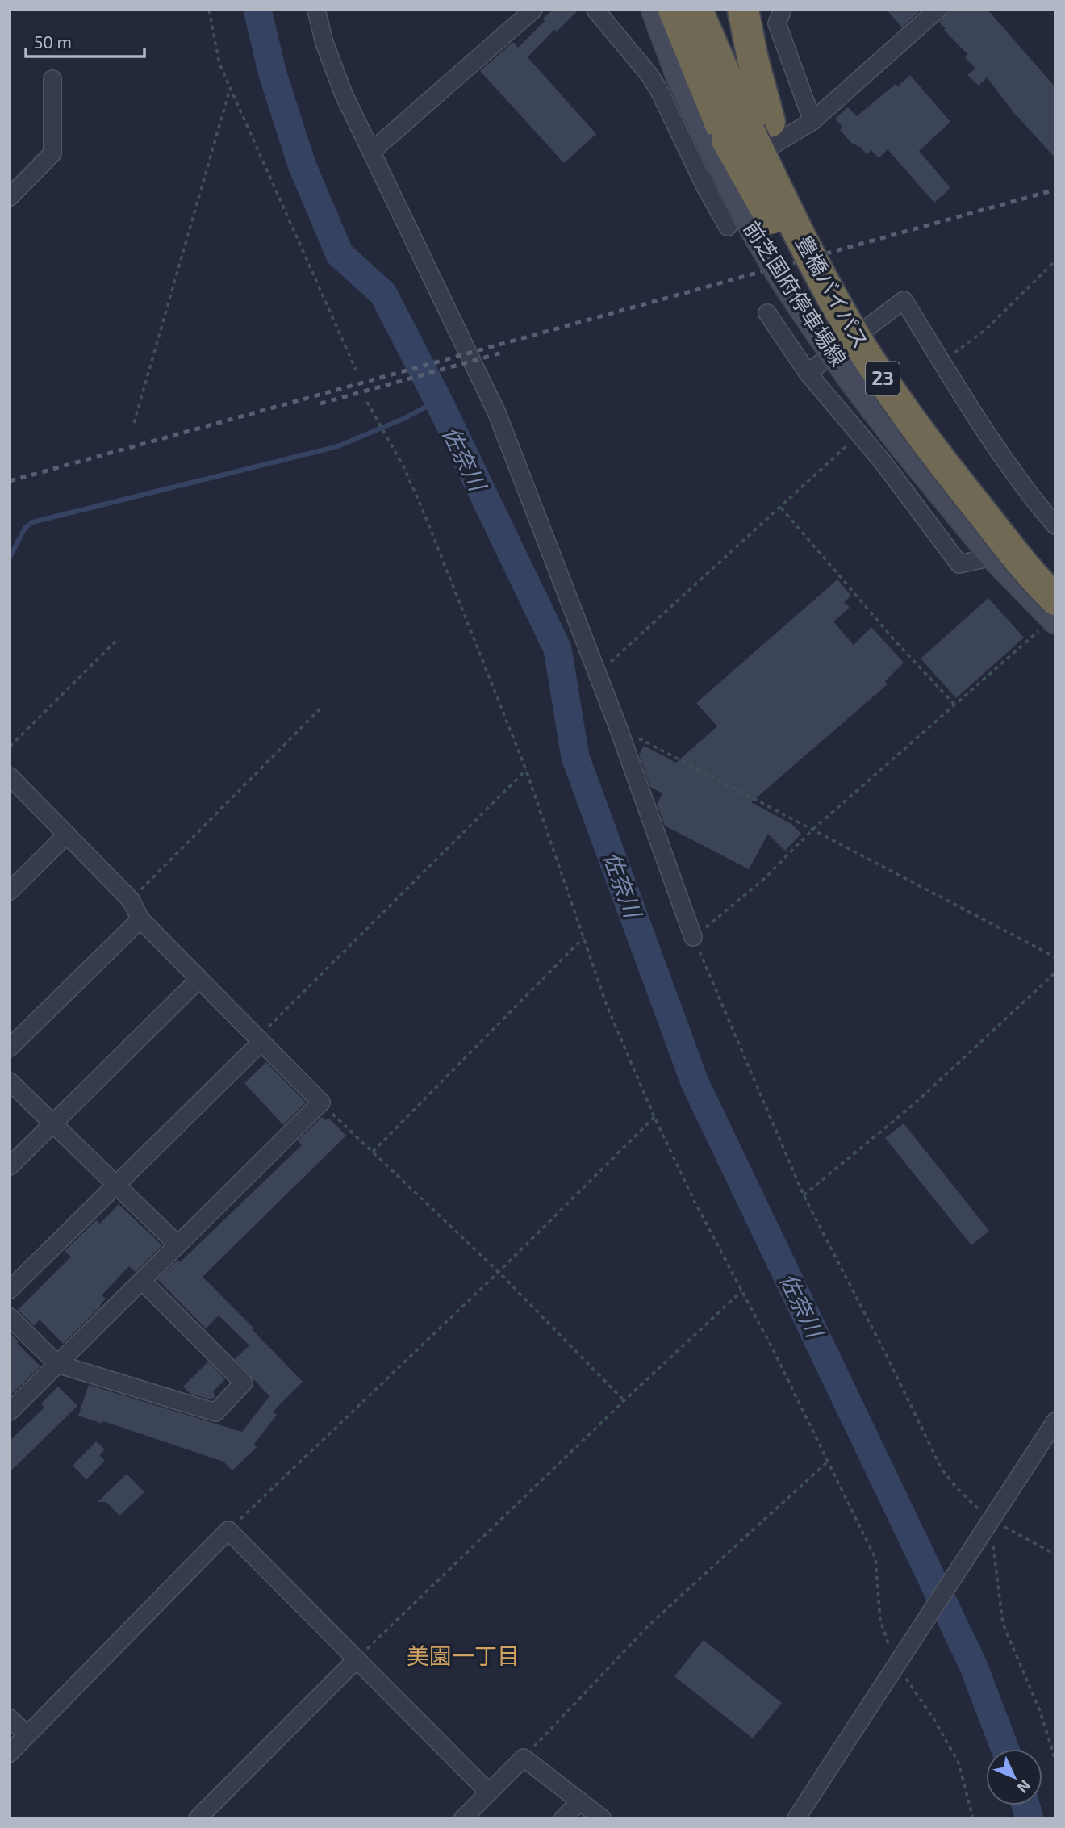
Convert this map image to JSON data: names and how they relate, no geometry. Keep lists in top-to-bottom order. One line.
{"streets":{"highway":["豊橋バイパス","23"],"main road":["前芝国府停車場線"]},"crossings":[["豊橋バイパス","前芝国府停車場線"]],"districts":["美園一丁目"],"water":["佐奈川"],"scale_bar":"50 m","north":"bottom right"}
